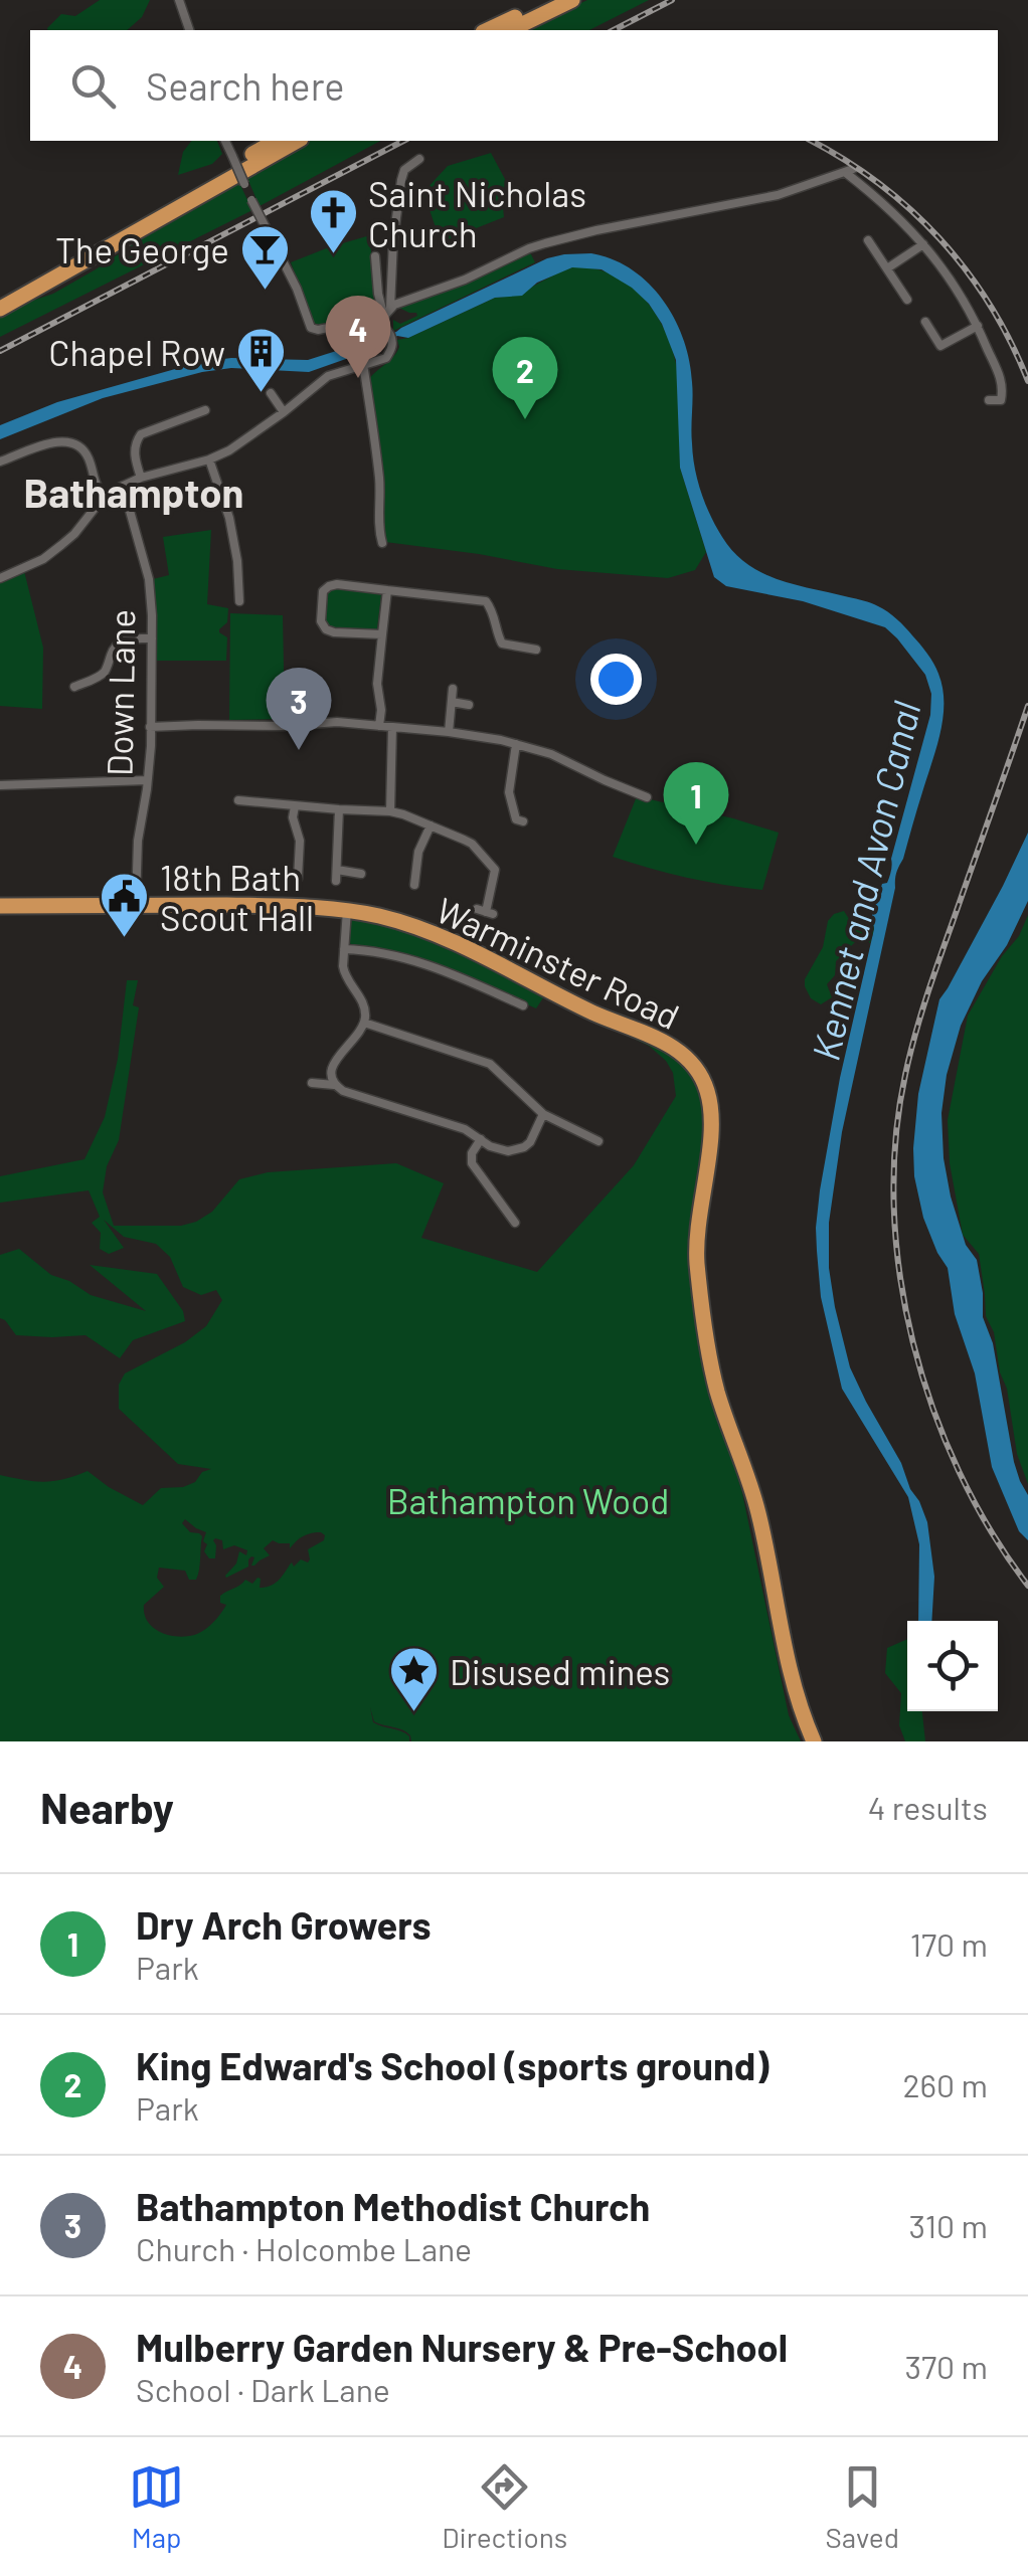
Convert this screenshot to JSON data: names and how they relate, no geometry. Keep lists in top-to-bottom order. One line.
{"streets":{"highway":["Warminster Road"],"street":["Down Lane"]},"crossings":[["Down Lane","Warminster Road"]],"districts":["Bathampton"],"water":["Kennet and Avon Canal"],"parks":["Bathampton Wood"],"places":{"church":["Saint Nicholas Church"],"bar":["The George"],"building":["Chapel Row"],"public building":["18th Bath Scout Hall"],"place":["Disused mines"]},"page":{"search":"Search here","pins":["4","2","3","1"],"heading":["Nearby","4 results"],"list":[{"mark":"1","name":"Dry Arch Growers","note":"Park","value":"170 m"},{"mark":"2","name":"King Edward's School (sports ground)","note":"Park","value":"260 m"},{"mark":"3","name":"Bathampton Methodist Church","note":"Church · Holcombe Lane","value":"310 m"},{"mark":"4","name":"Mulberry Garden Nursery & Pre-School","note":"School · Dark Lane","value":"370 m"}],"nav":["Map","Directions","Saved"]}}
